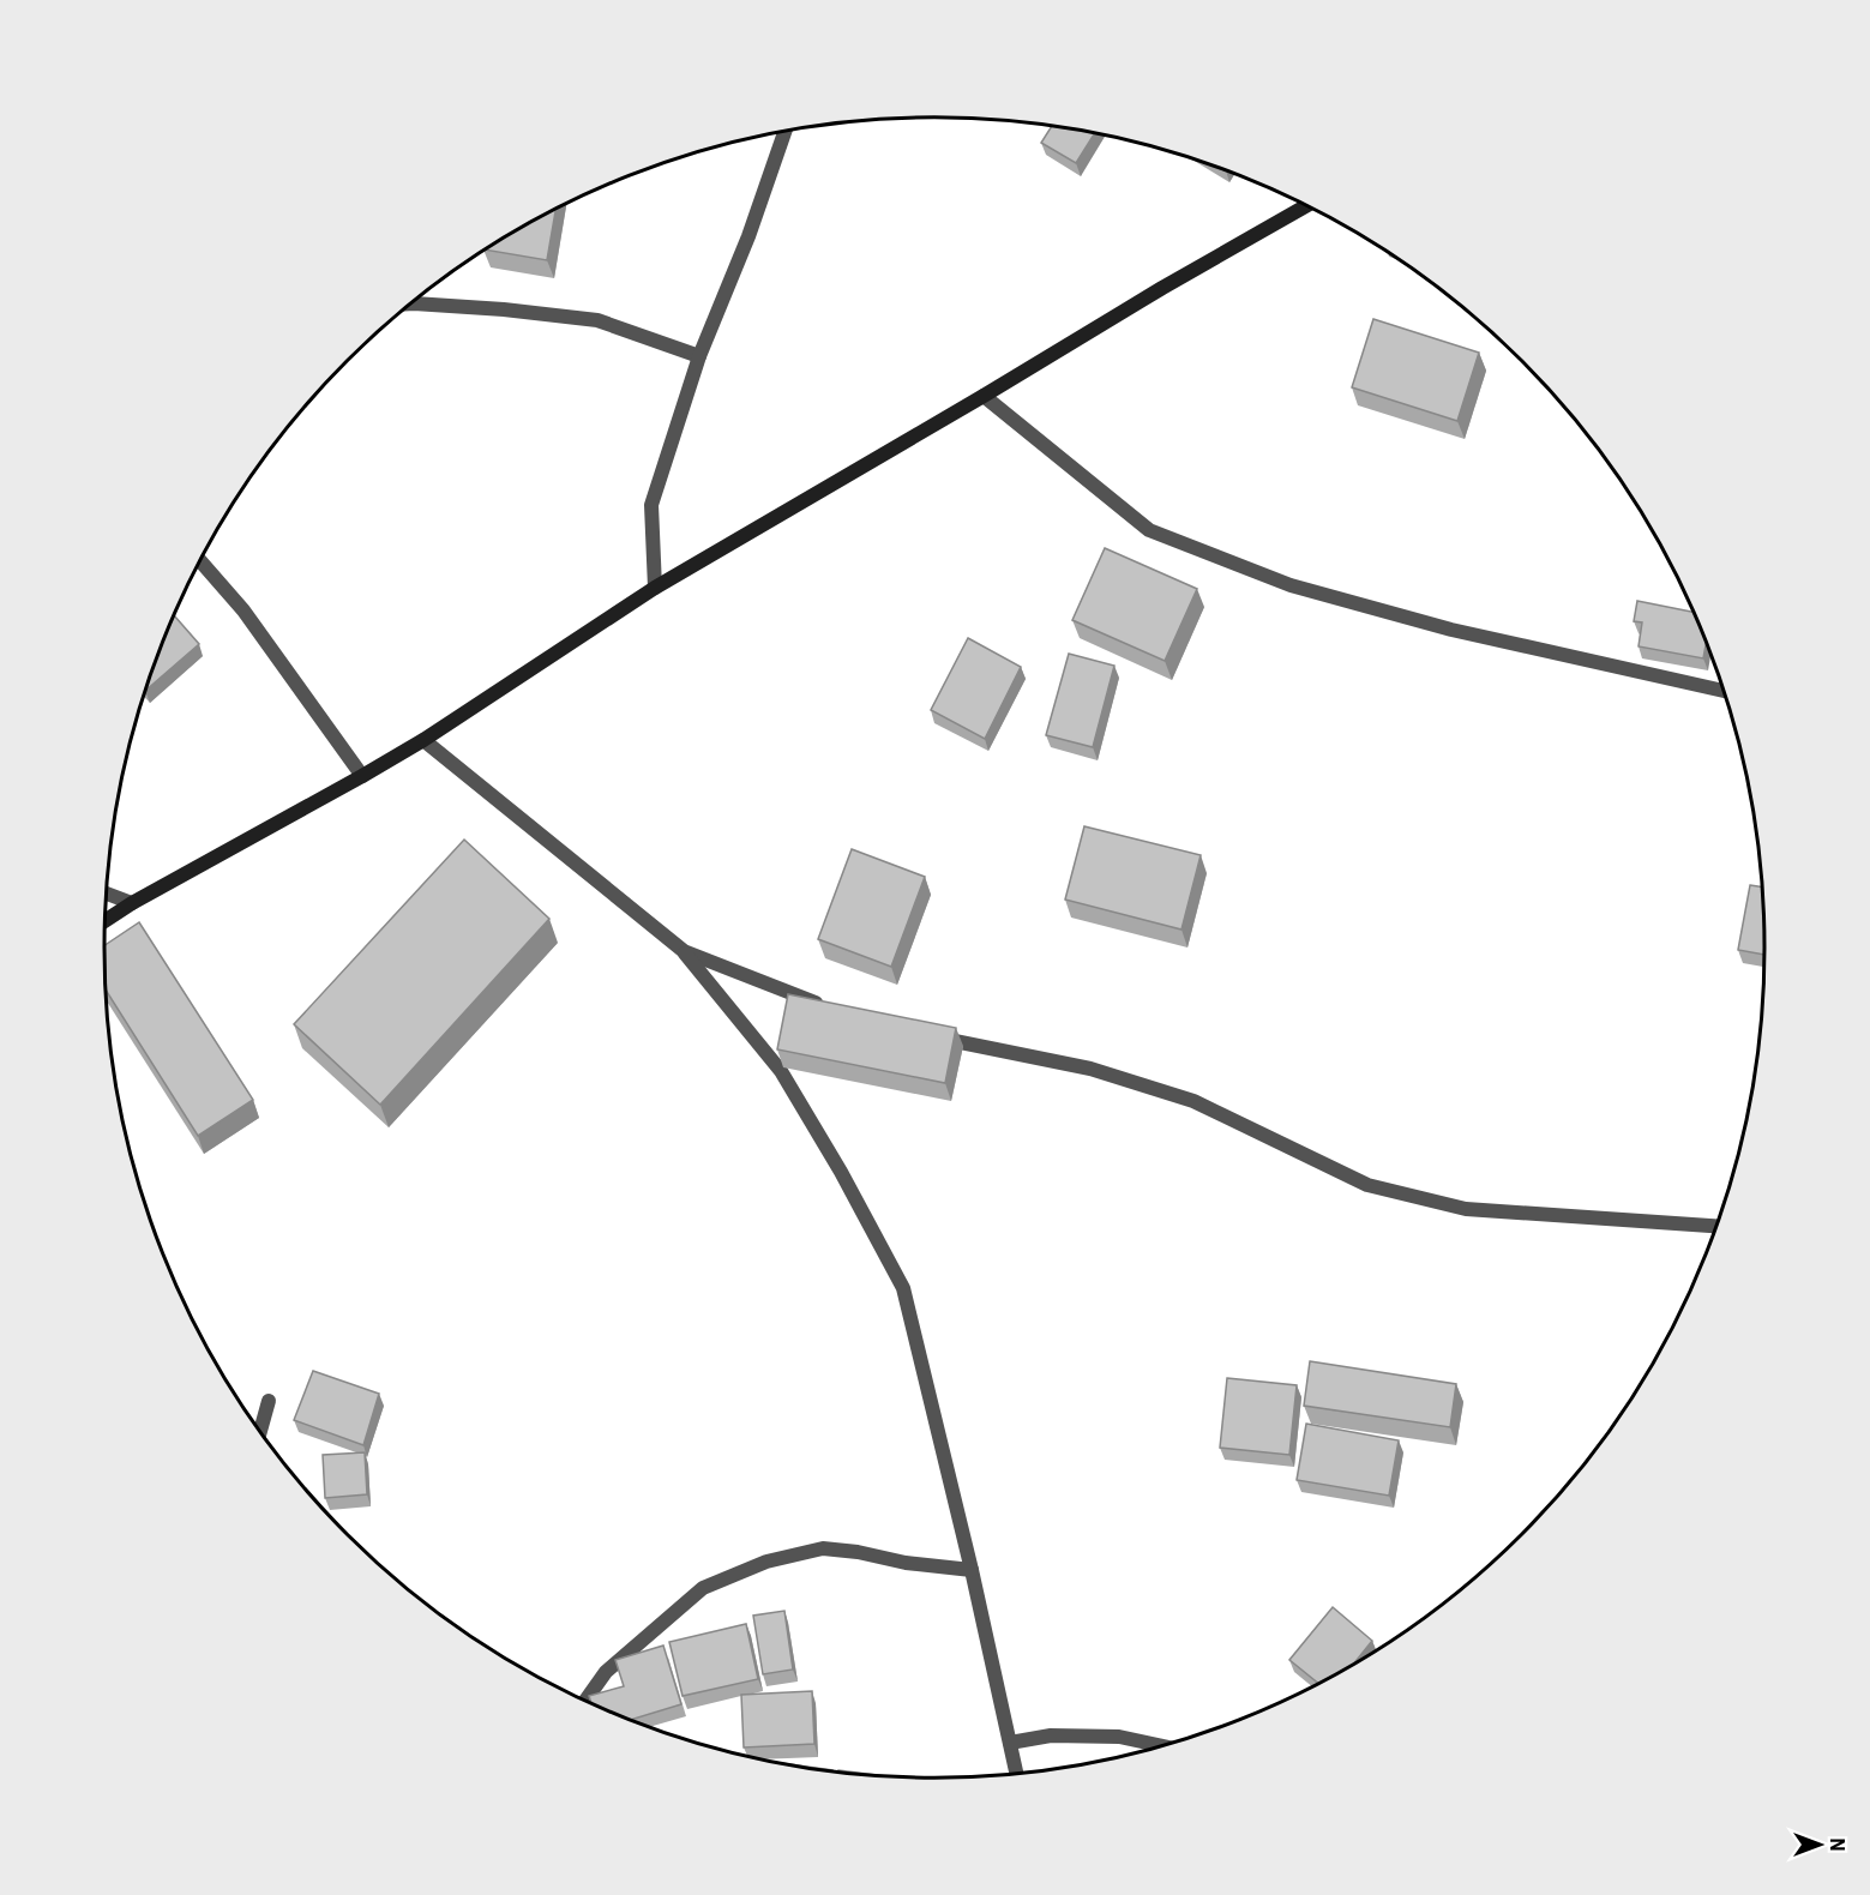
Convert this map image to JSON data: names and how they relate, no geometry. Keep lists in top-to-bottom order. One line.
{"north":"right"}
